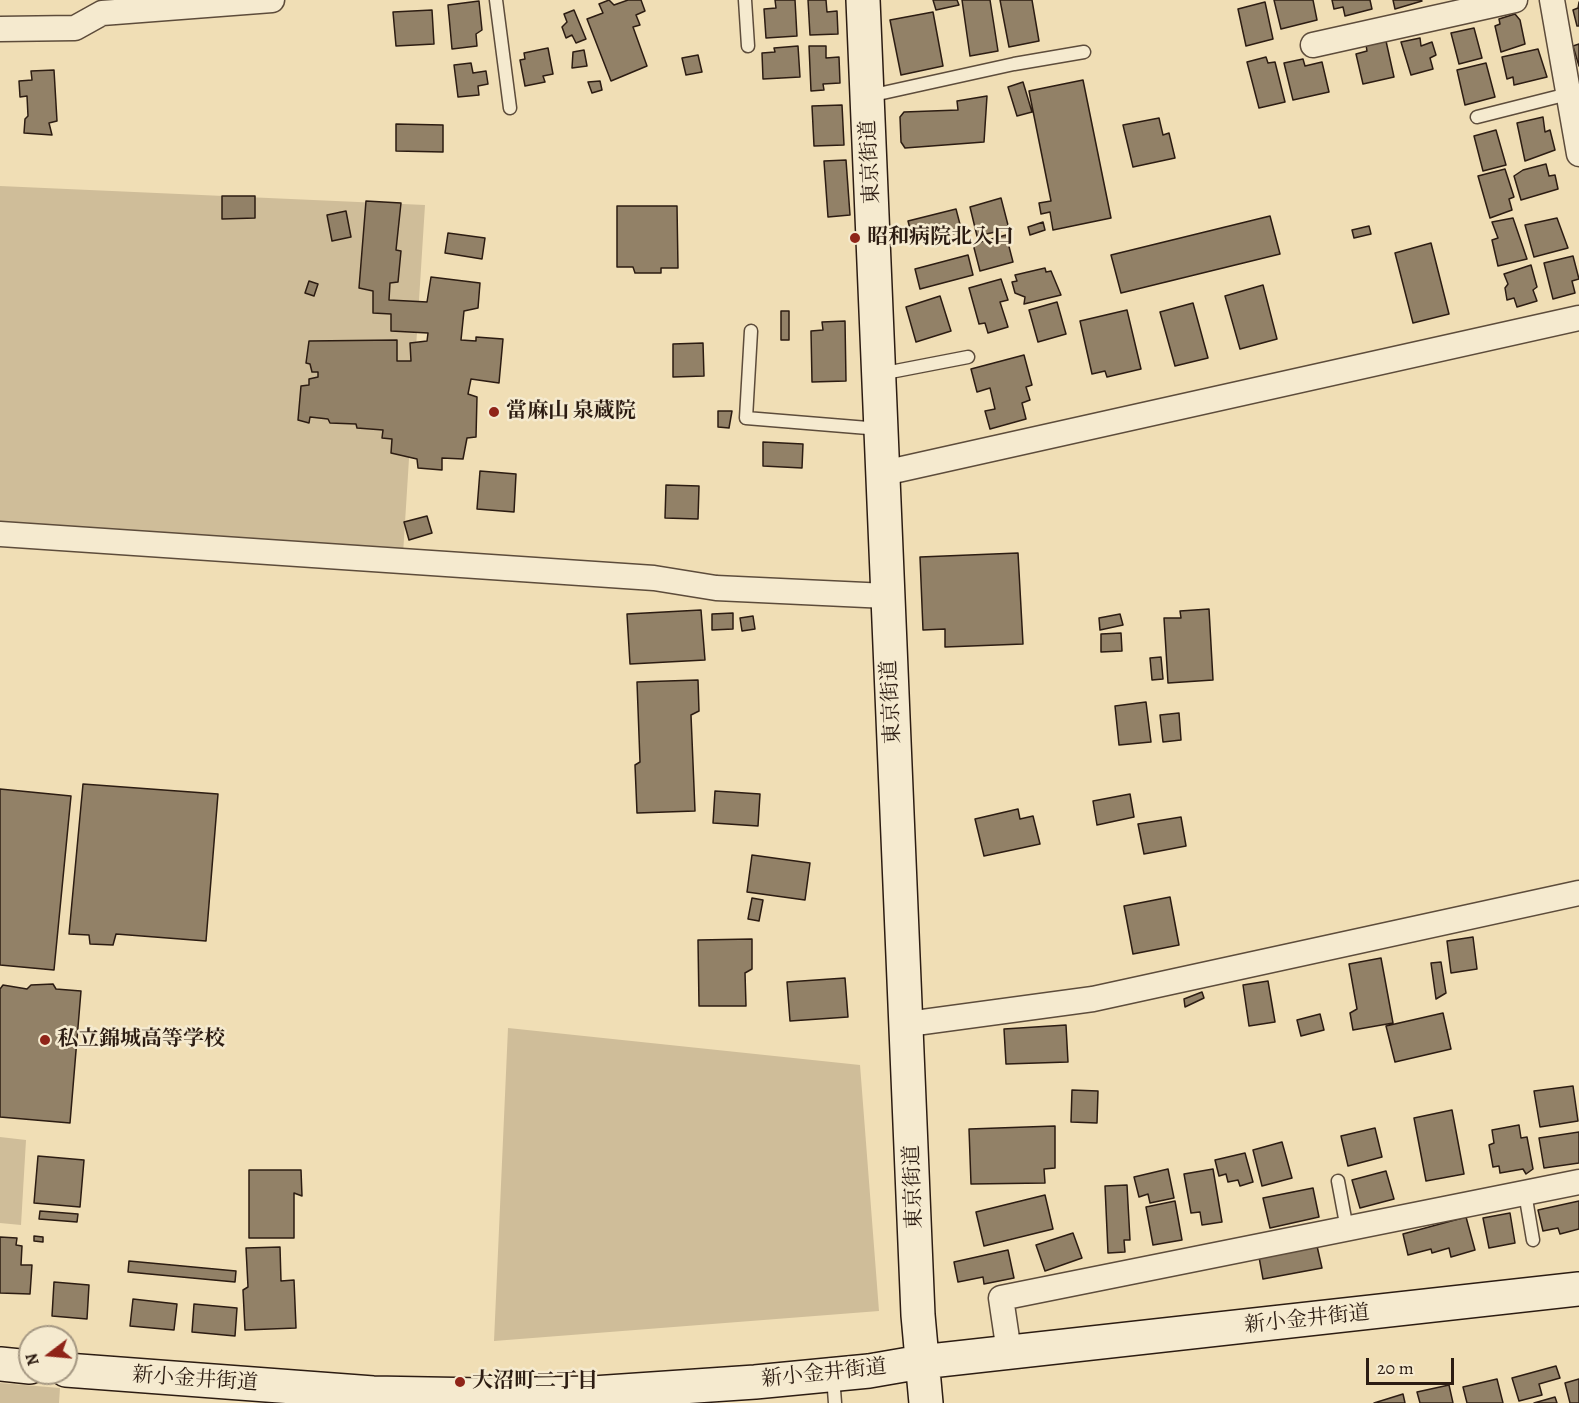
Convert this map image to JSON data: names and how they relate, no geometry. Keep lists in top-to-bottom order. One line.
{"streets":{"main road":["東京街道","新小金井街道"]},"crossings":[["東京街道","新小金井街道"]],"places":["昭和病院北入口","當麻山 泉蔵院","私立錦城高等学校","大沼町二丁目"],"scale_bar":"20 m","north":"left"}
